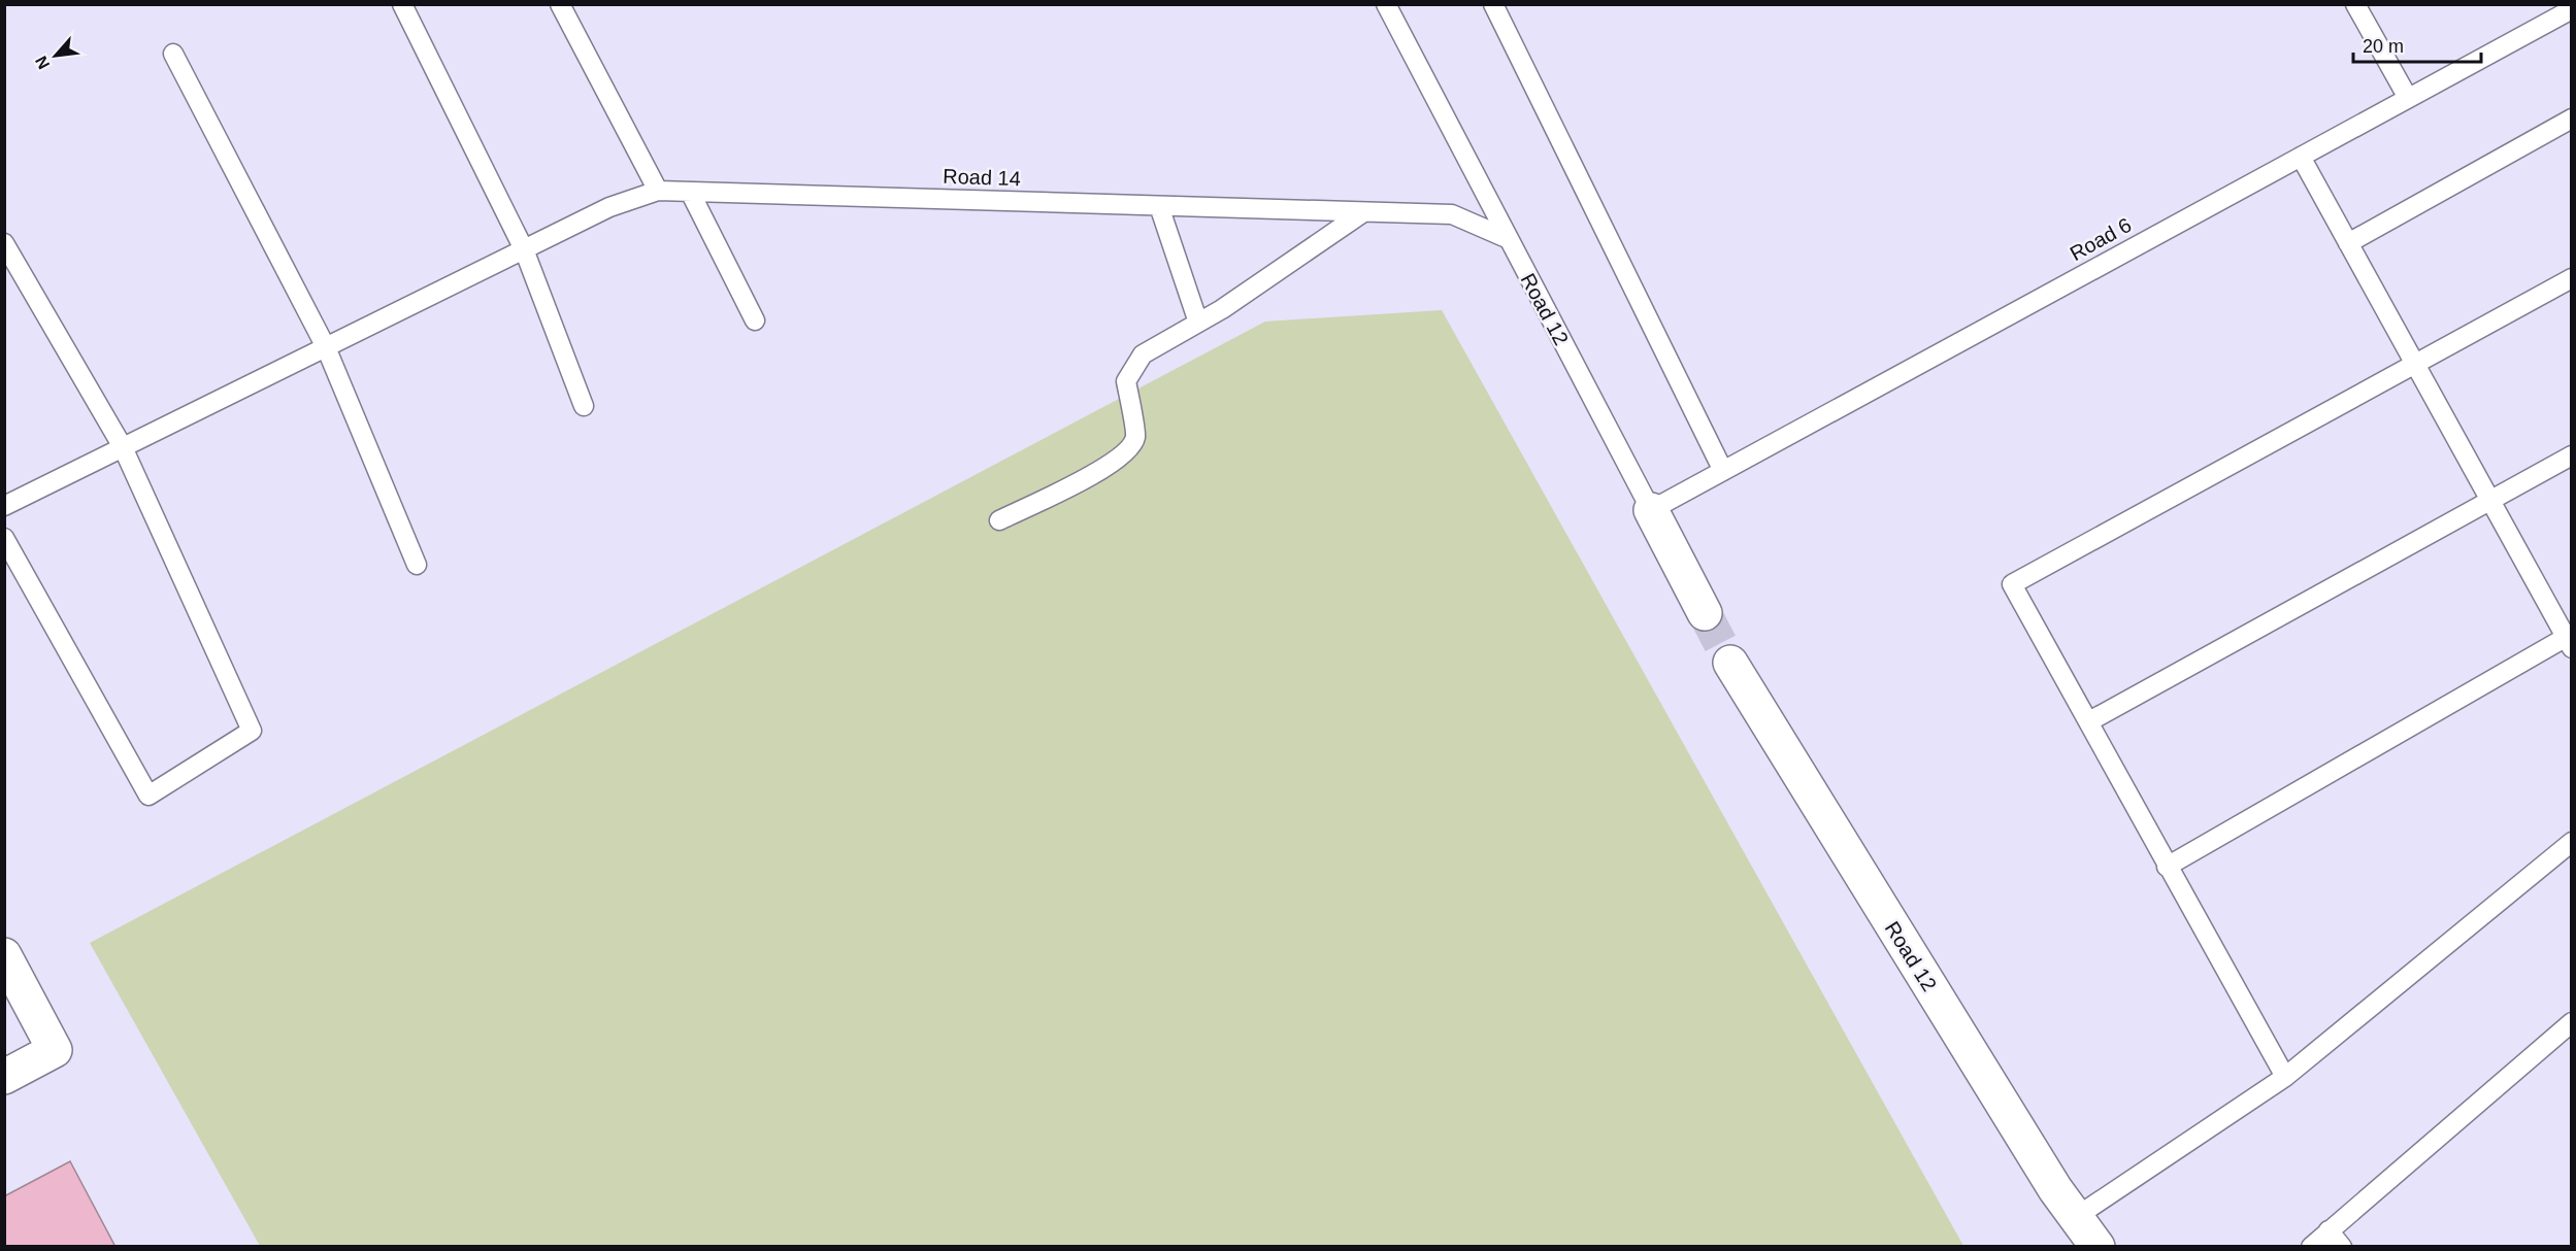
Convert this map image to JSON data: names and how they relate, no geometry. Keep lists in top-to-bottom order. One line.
{"streets":{"street":["Road 12"],"lane":["Road 14","Road 6"]},"crossings":[["Road 14","Road 12"],["Road 6","Road 12"]],"scale_bar":"20 m","north":"bottom left"}
